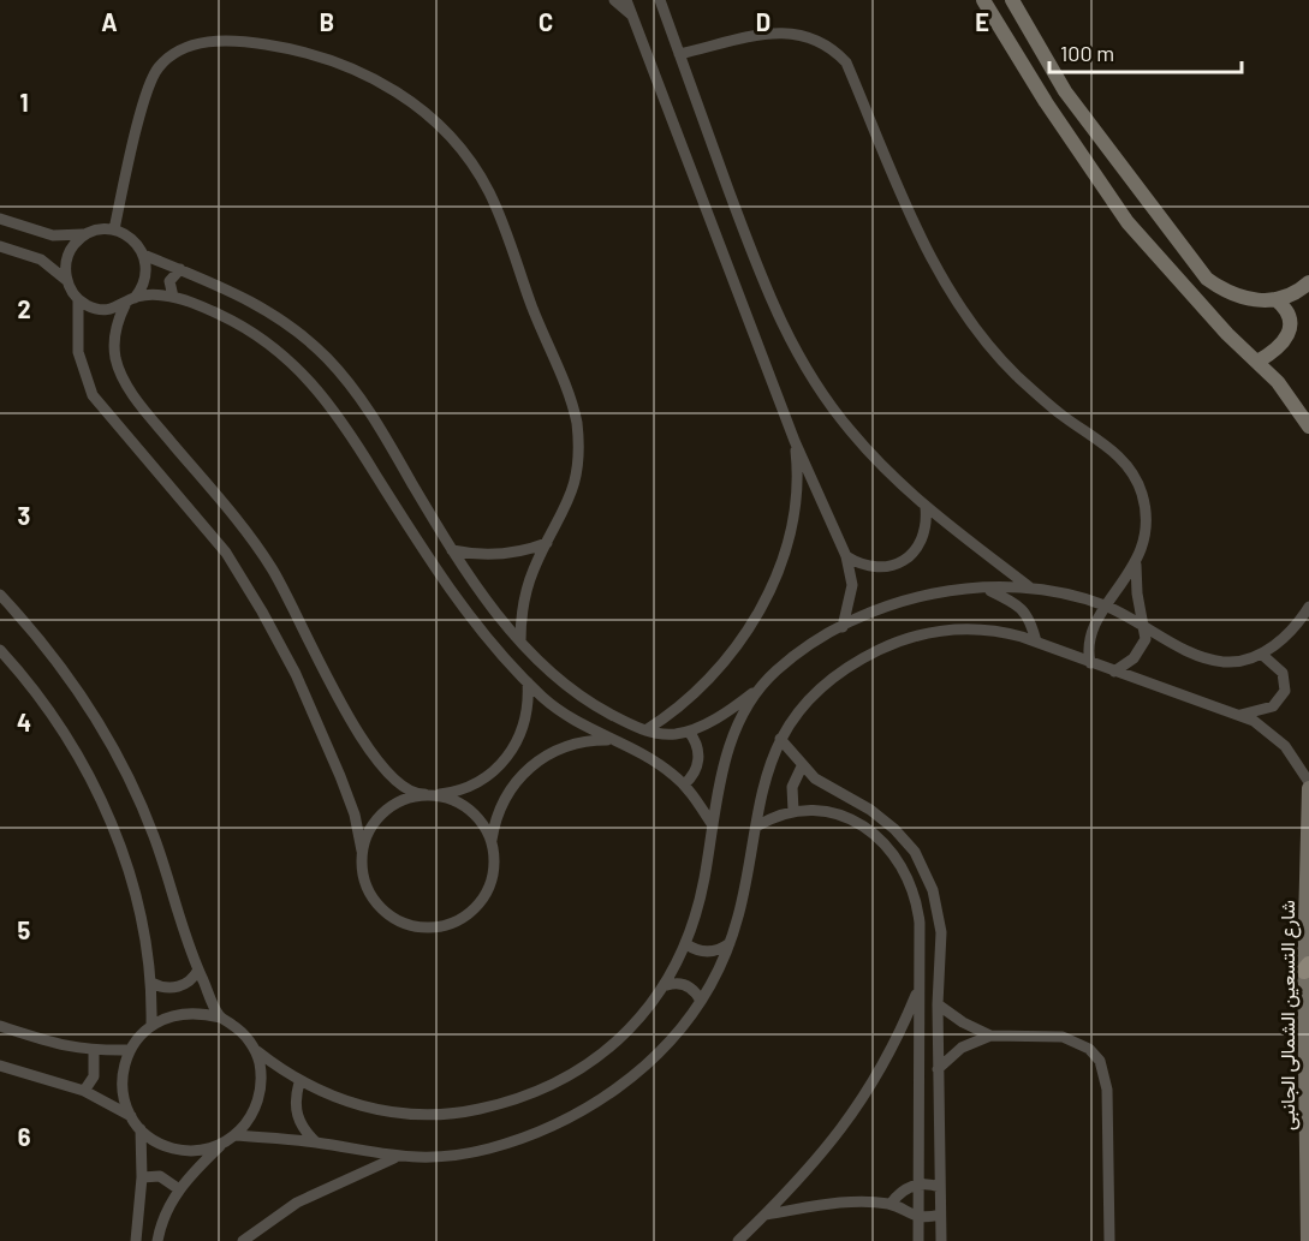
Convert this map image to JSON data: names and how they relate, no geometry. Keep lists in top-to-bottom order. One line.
{"streets":{"street":["شارع التسعين الشمالى الجانبى"]},"scale_bar":"100 m","grid":{"columns":["A","B","C","D","E"],"rows":["1","2","3","4","5","6"]}}
